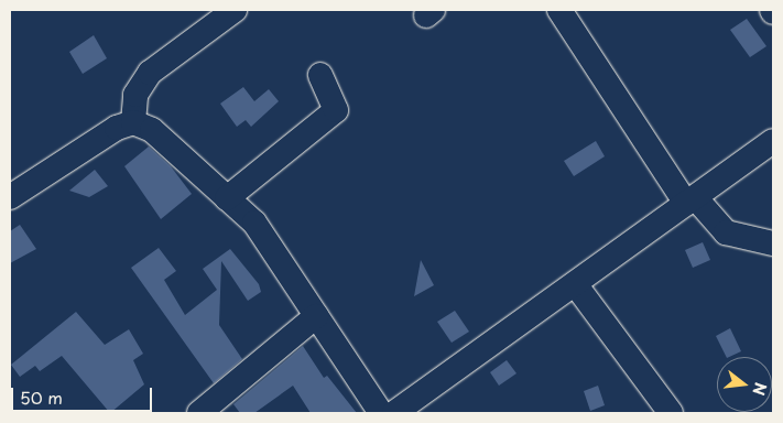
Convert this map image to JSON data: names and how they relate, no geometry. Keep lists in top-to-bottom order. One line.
{"scale_bar":"50 m","north":"right"}
